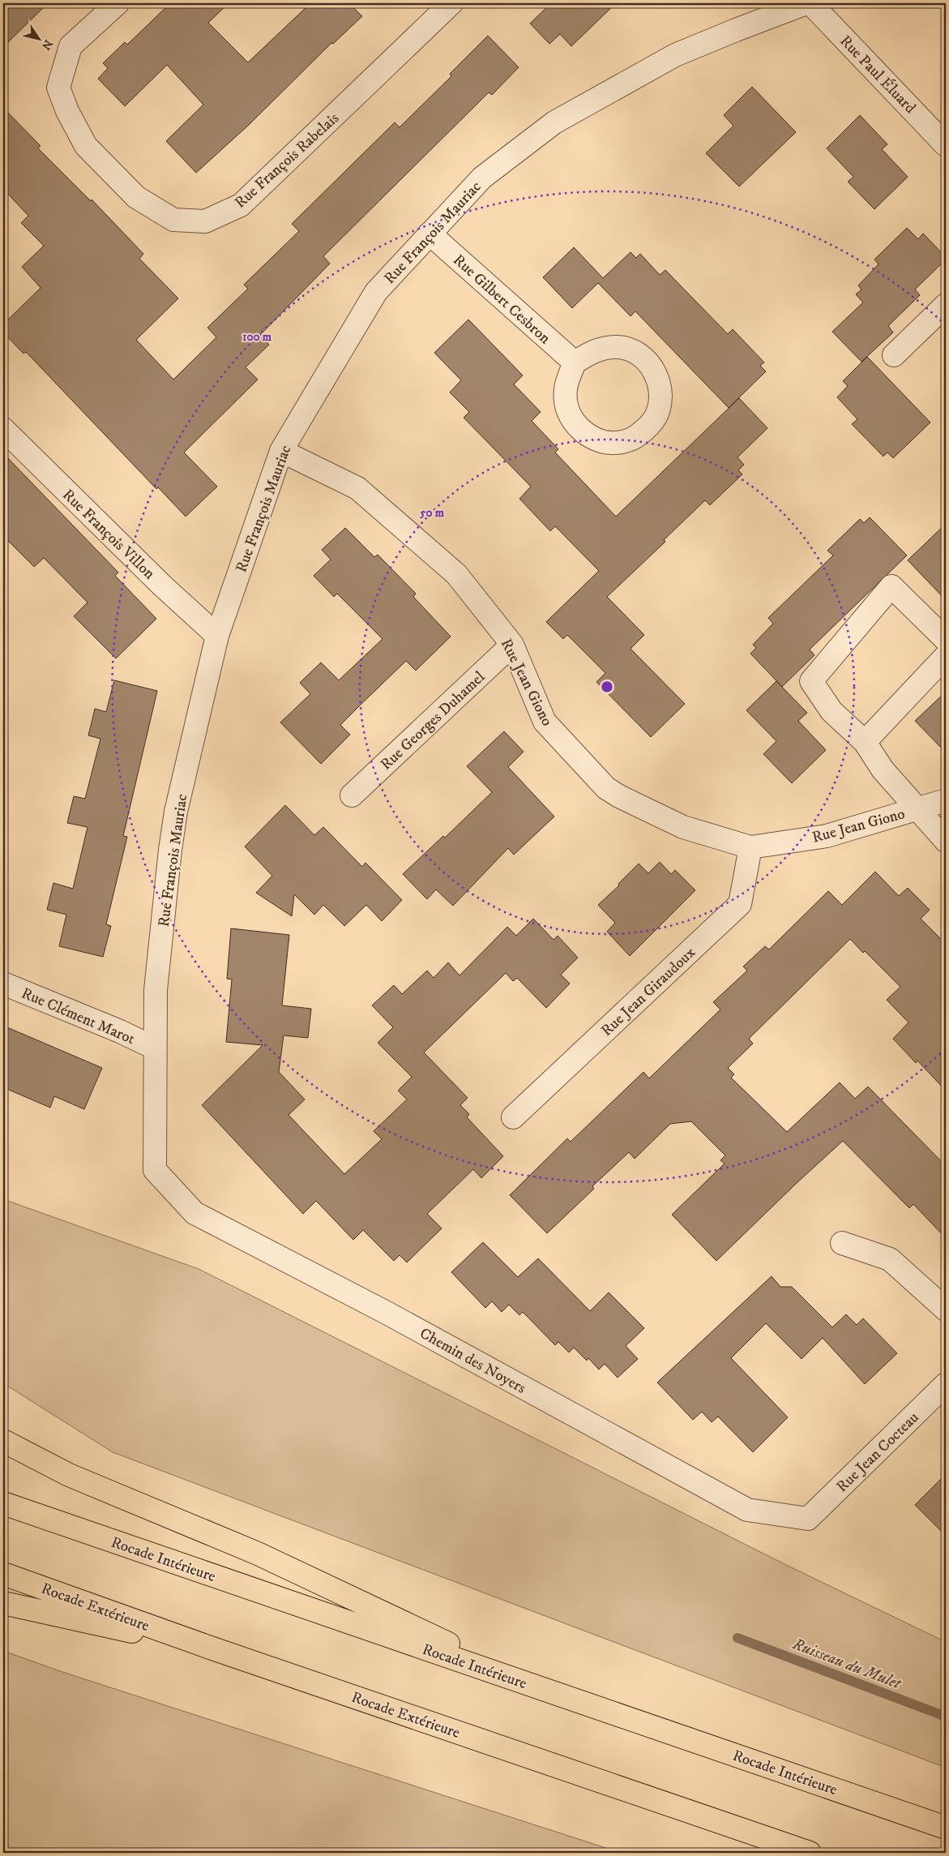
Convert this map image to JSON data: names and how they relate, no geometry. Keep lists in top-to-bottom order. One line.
{"streets":{"highway":["Rocade Intérieure","Rocade Extérieure"],"street":["Rue Paul Éluard","Rue François Rabelais","Rue François Mauriac","Rue Gilbert Cesbron","Rue François Villon","Rue Jean Giono","Rue Georges Duhamel","Rue Jean Giraudoux","Rue Clément Marot","Chemin des Noyers","Rue Jean Cocteau"]},"crossings":[["Rue François Mauriac","Rue Gilbert Cesbron"],["Rue François Mauriac","Rue François Villon"],["Rue François Mauriac","Rue Jean Giono"],["Rue François Mauriac","Rue Clément Marot"],["Rue François Mauriac","Chemin des Noyers"],["Rue Jean Giono","Rue Georges Duhamel"],["Rue Jean Giono","Rue Jean Giraudoux"],["Chemin des Noyers","Rue Jean Cocteau"]],"water":["Ruisseau du Mulet"],"north":"bottom right","rings":["100 m","50 m"]}
